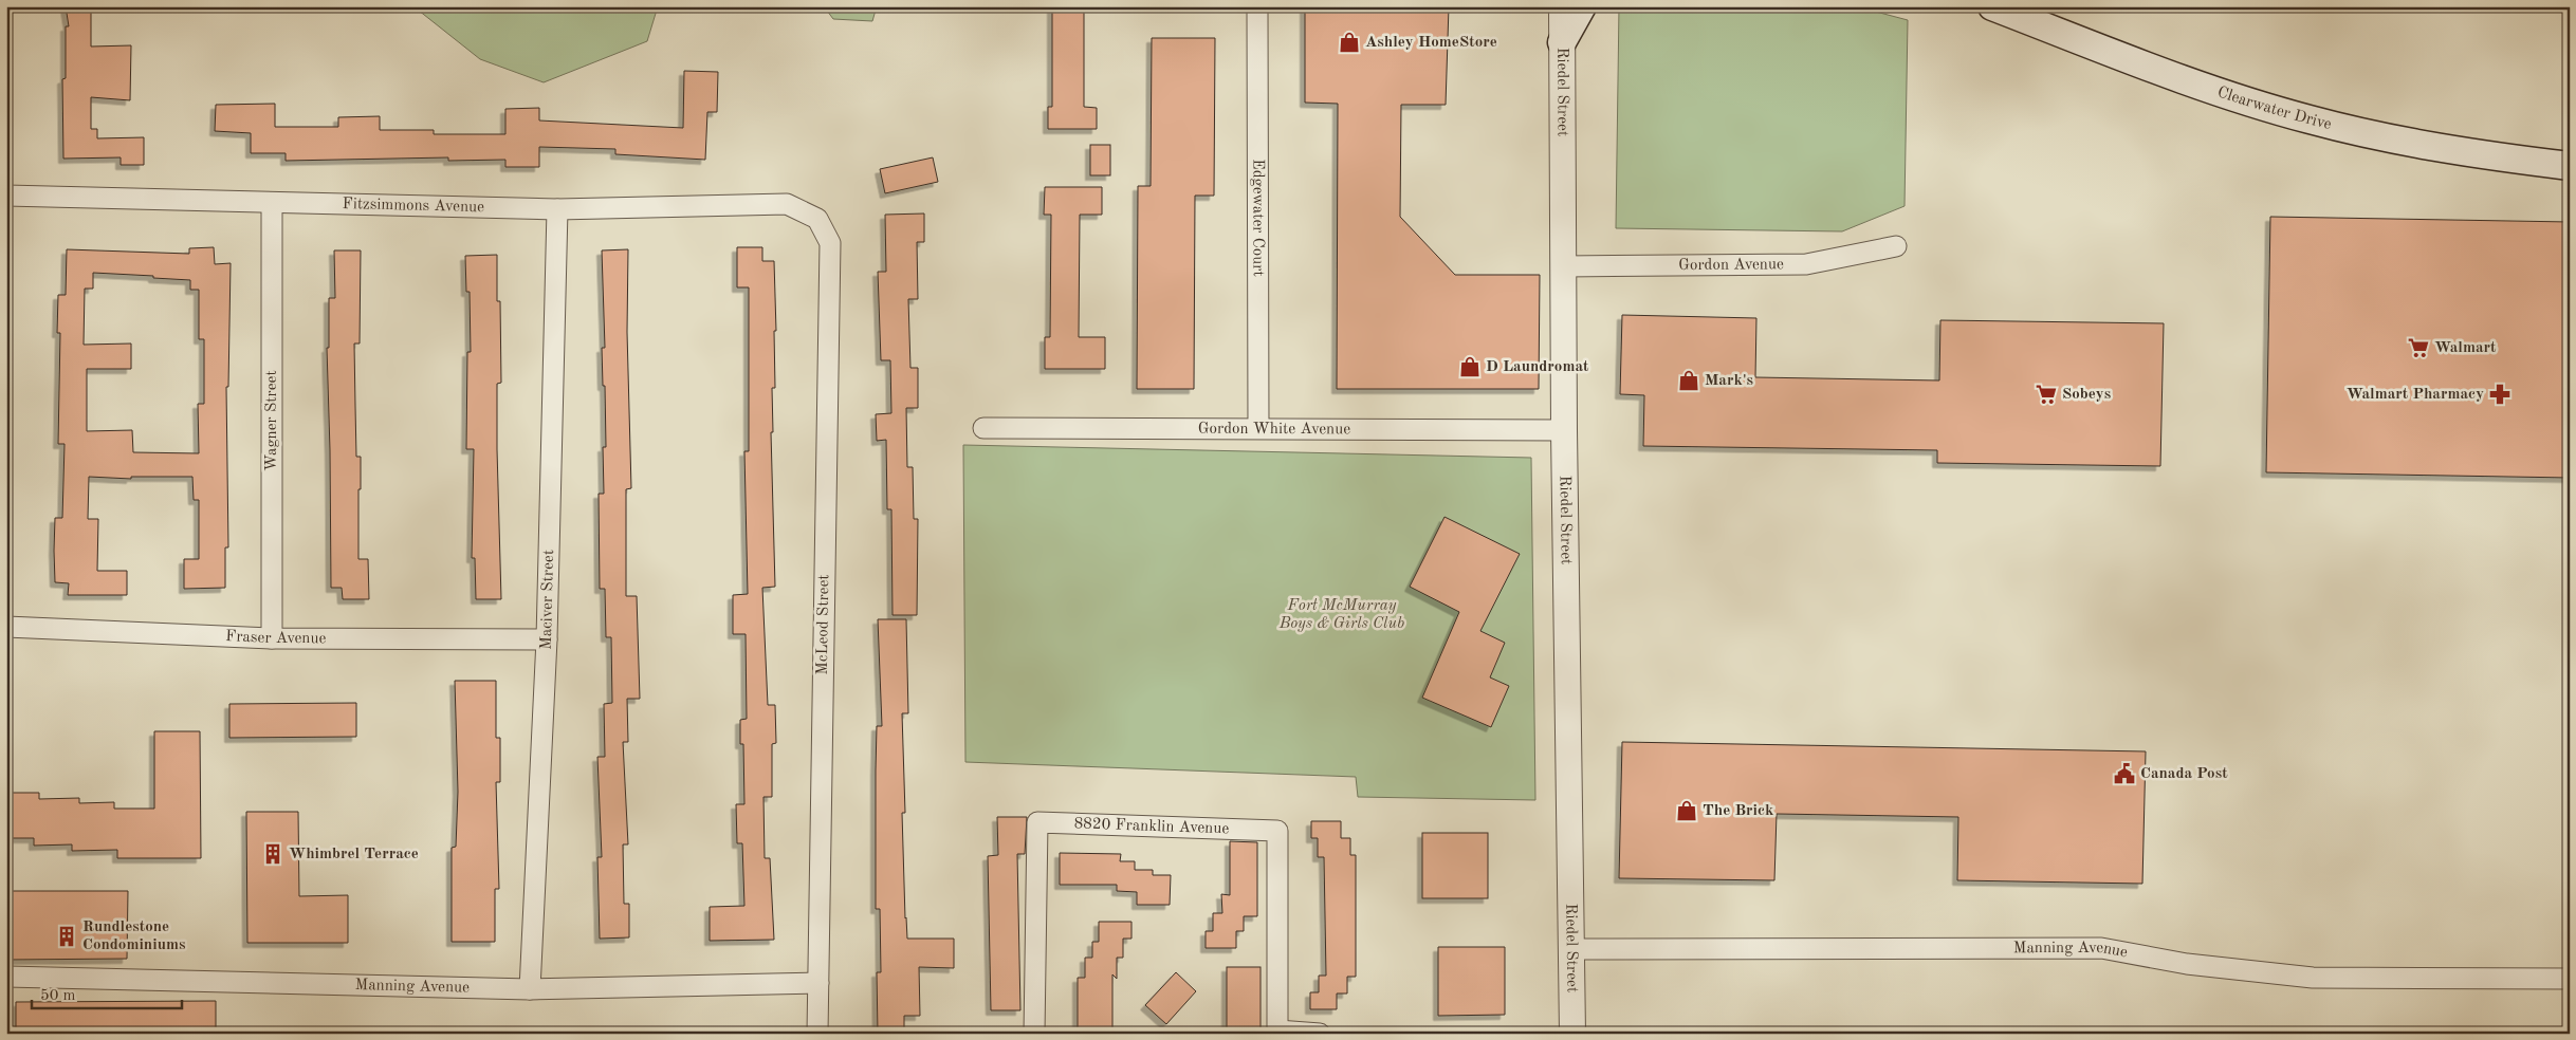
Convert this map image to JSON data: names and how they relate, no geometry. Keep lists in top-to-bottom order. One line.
{"streets":{"main road":["Clearwater Drive"],"street":["Riedel Street","Fitzsimmons Avenue","Edgewater Court","Gordon Avenue","Wagner Street","Gordon White Avenue","Maciver Street","McLeod Street","Fraser Avenue","8820 Franklin Avenue","Manning Avenue"]},"crossings":[["Riedel Street","Gordon Avenue"],["Riedel Street","Gordon White Avenue"],["Riedel Street","Manning Avenue"],["Fitzsimmons Avenue","Wagner Street"],["Fitzsimmons Avenue","Maciver Street"],["Fitzsimmons Avenue","McLeod Street"],["Edgewater Court","Gordon White Avenue"],["Wagner Street","Fraser Avenue"],["Maciver Street","Fraser Avenue"],["Maciver Street","Manning Avenue"],["McLeod Street","Manning Avenue"]],"parks":["Fort McMurray Boys & Girls Club"],"places":{"shop":["Ashley HomeStore","D Laundromat","Mark's","The Brick"],"supermarket":["Walmart","Sobeys"],"pharmacy":["Walmart Pharmacy"],"public building":["Canada Post"],"building":["Whimbrel Terrace","Rundlestone Condominiums"]},"scale_bar":"50 m"}
